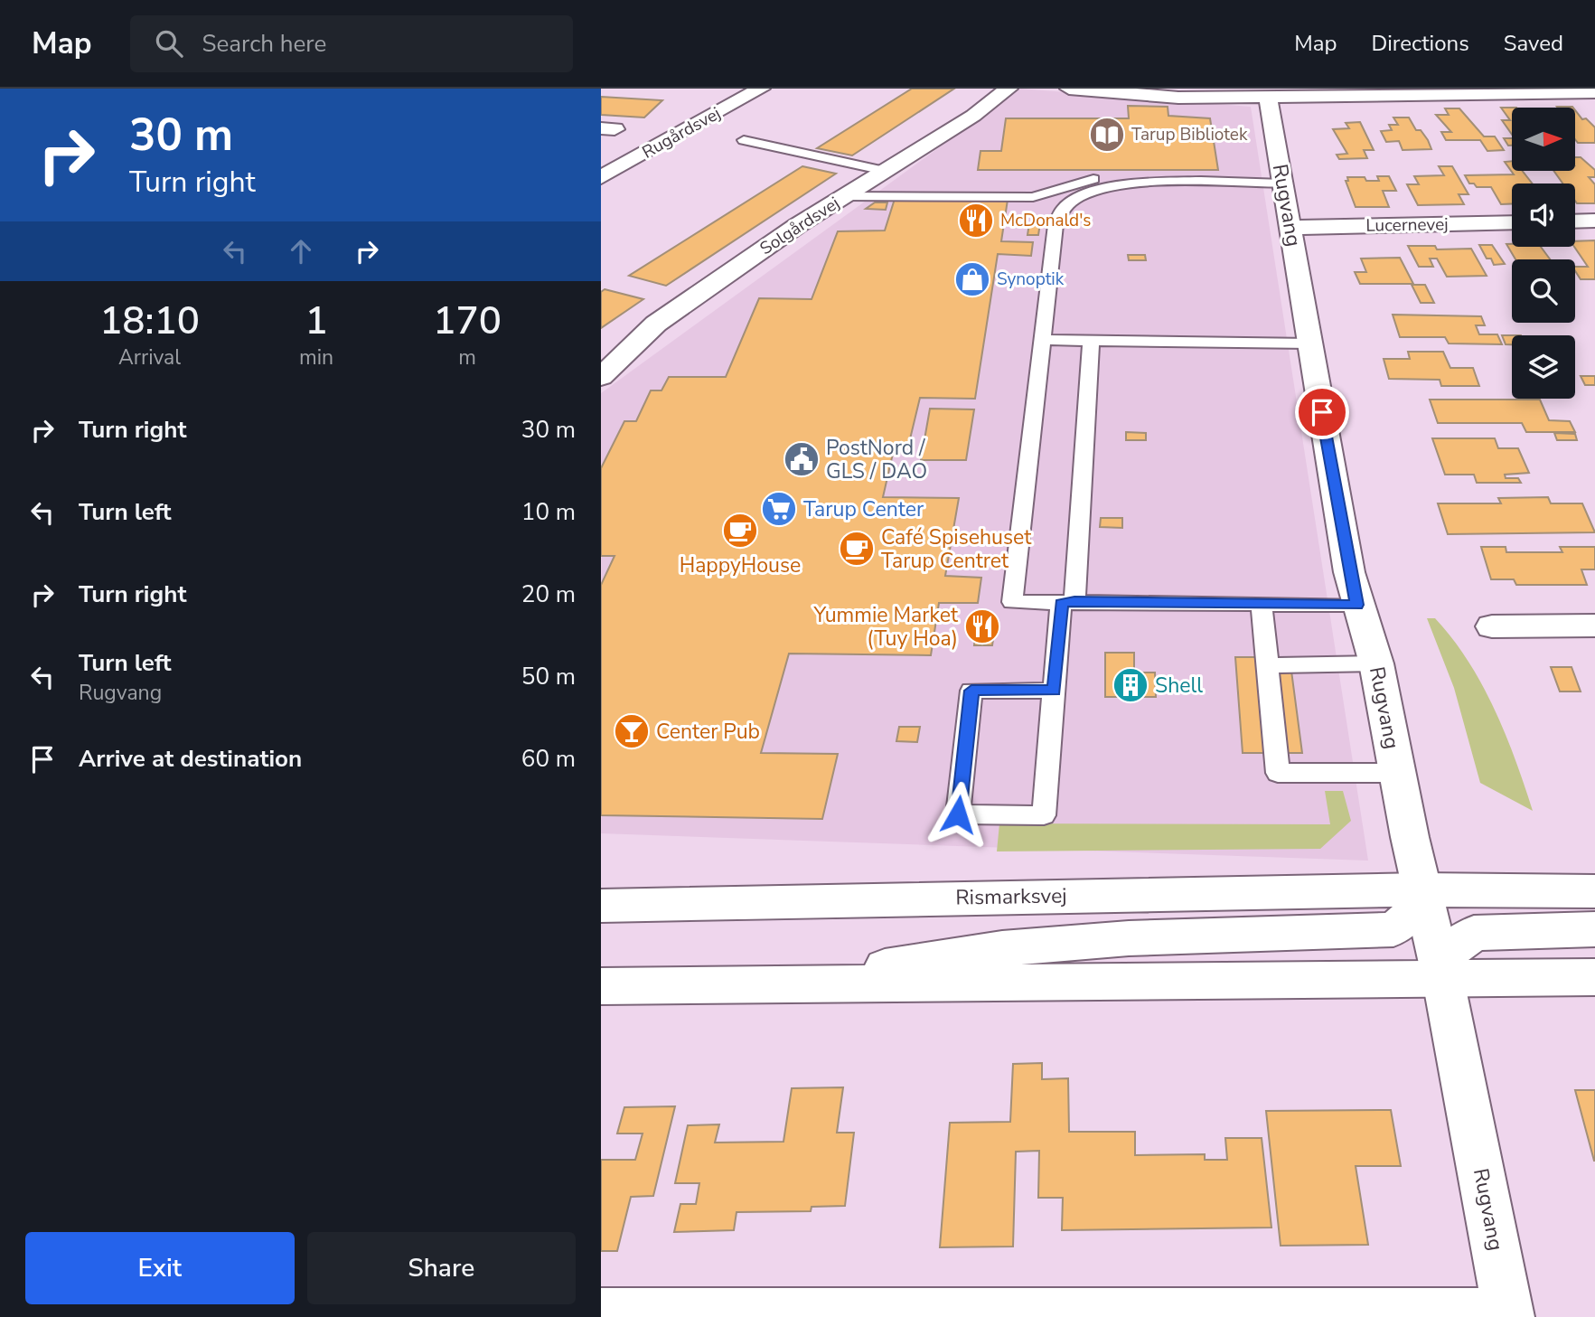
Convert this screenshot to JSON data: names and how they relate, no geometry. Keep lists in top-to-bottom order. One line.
{"streets":{"street":["Rugårdsvej","Rugvang","Lucernevej","Solgårdsvej","Rismarksvej"]},"crossings":[["Rugvang","Lucernevej"],["Rugvang","Rismarksvej"]],"places":{"library":["Tarup Bibliotek"],"restaurant":["McDonald's","Yummie Market (Tuy Hoa)"],"shop":["Synoptik"],"public building":["PostNord / GLS / DAO"],"supermarket":["Tarup Center"],"cafe":["HappyHouse","Café Spisehuset Tarup Centret"],"building":["Shell"],"bar":["Center Pub"]},"north":"right","page":{"header":"Map","search":"Search here","nav":["Map","Directions","Saved"],"turn":["30 m","Turn right"],"eta":["18:10","Arrival","1","min","170","m"],"list":[{"name":"Turn right","value":"30 m"},{"name":"Turn left","value":"10 m"},{"name":"Turn right","value":"20 m"},{"name":"Turn left","note":"Rugvang","value":"50 m"},{"name":"Arrive at destination","value":"60 m"}],"buttons":["Exit","Share"]}}
